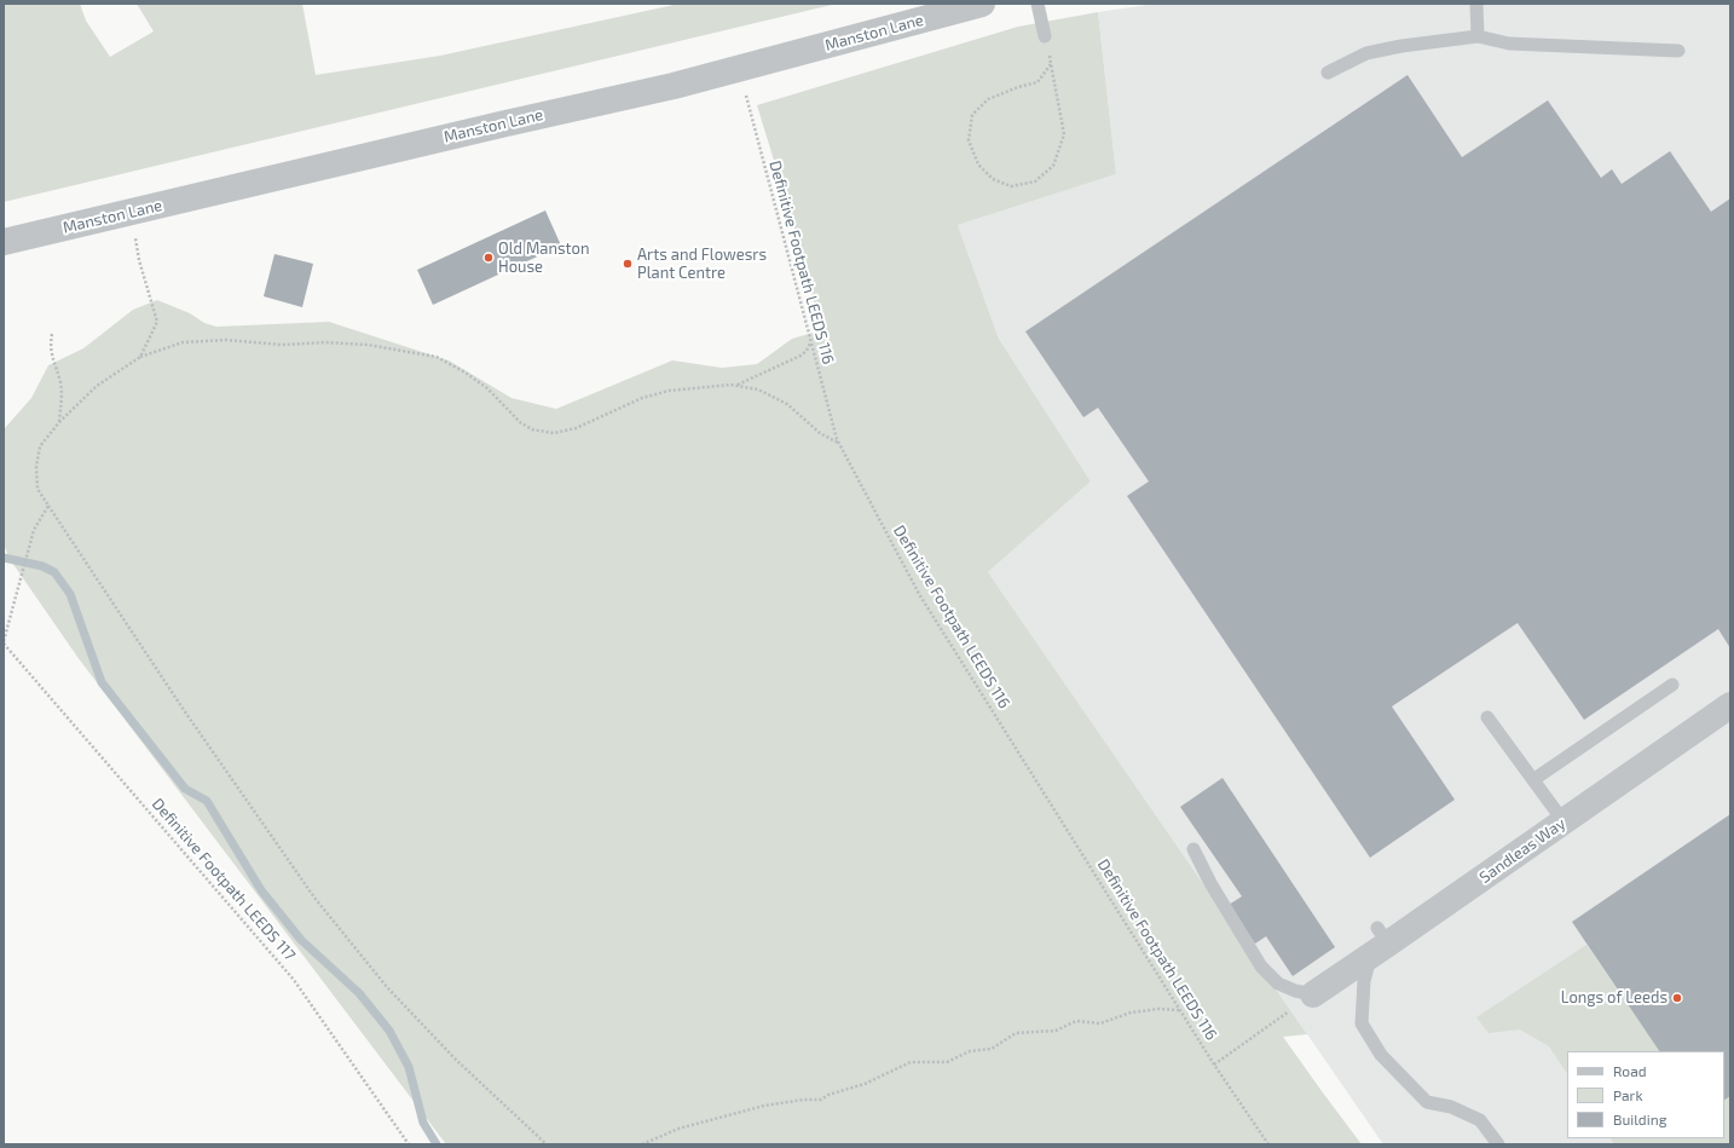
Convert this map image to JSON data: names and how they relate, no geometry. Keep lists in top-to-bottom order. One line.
{"streets":{"street":["Manston Lane","Sandleas Way"],"path":["Definitive Footpath LEEDS 116","Definitive Footpath LEEDS 117"]},"crossings":[["Manston Lane","Definitive Footpath LEEDS 116"]],"places":["Old Manston House","Arts and Flowesrs Plant Centre","Longs of Leeds"],"legend":["Road","Park","Building"]}
